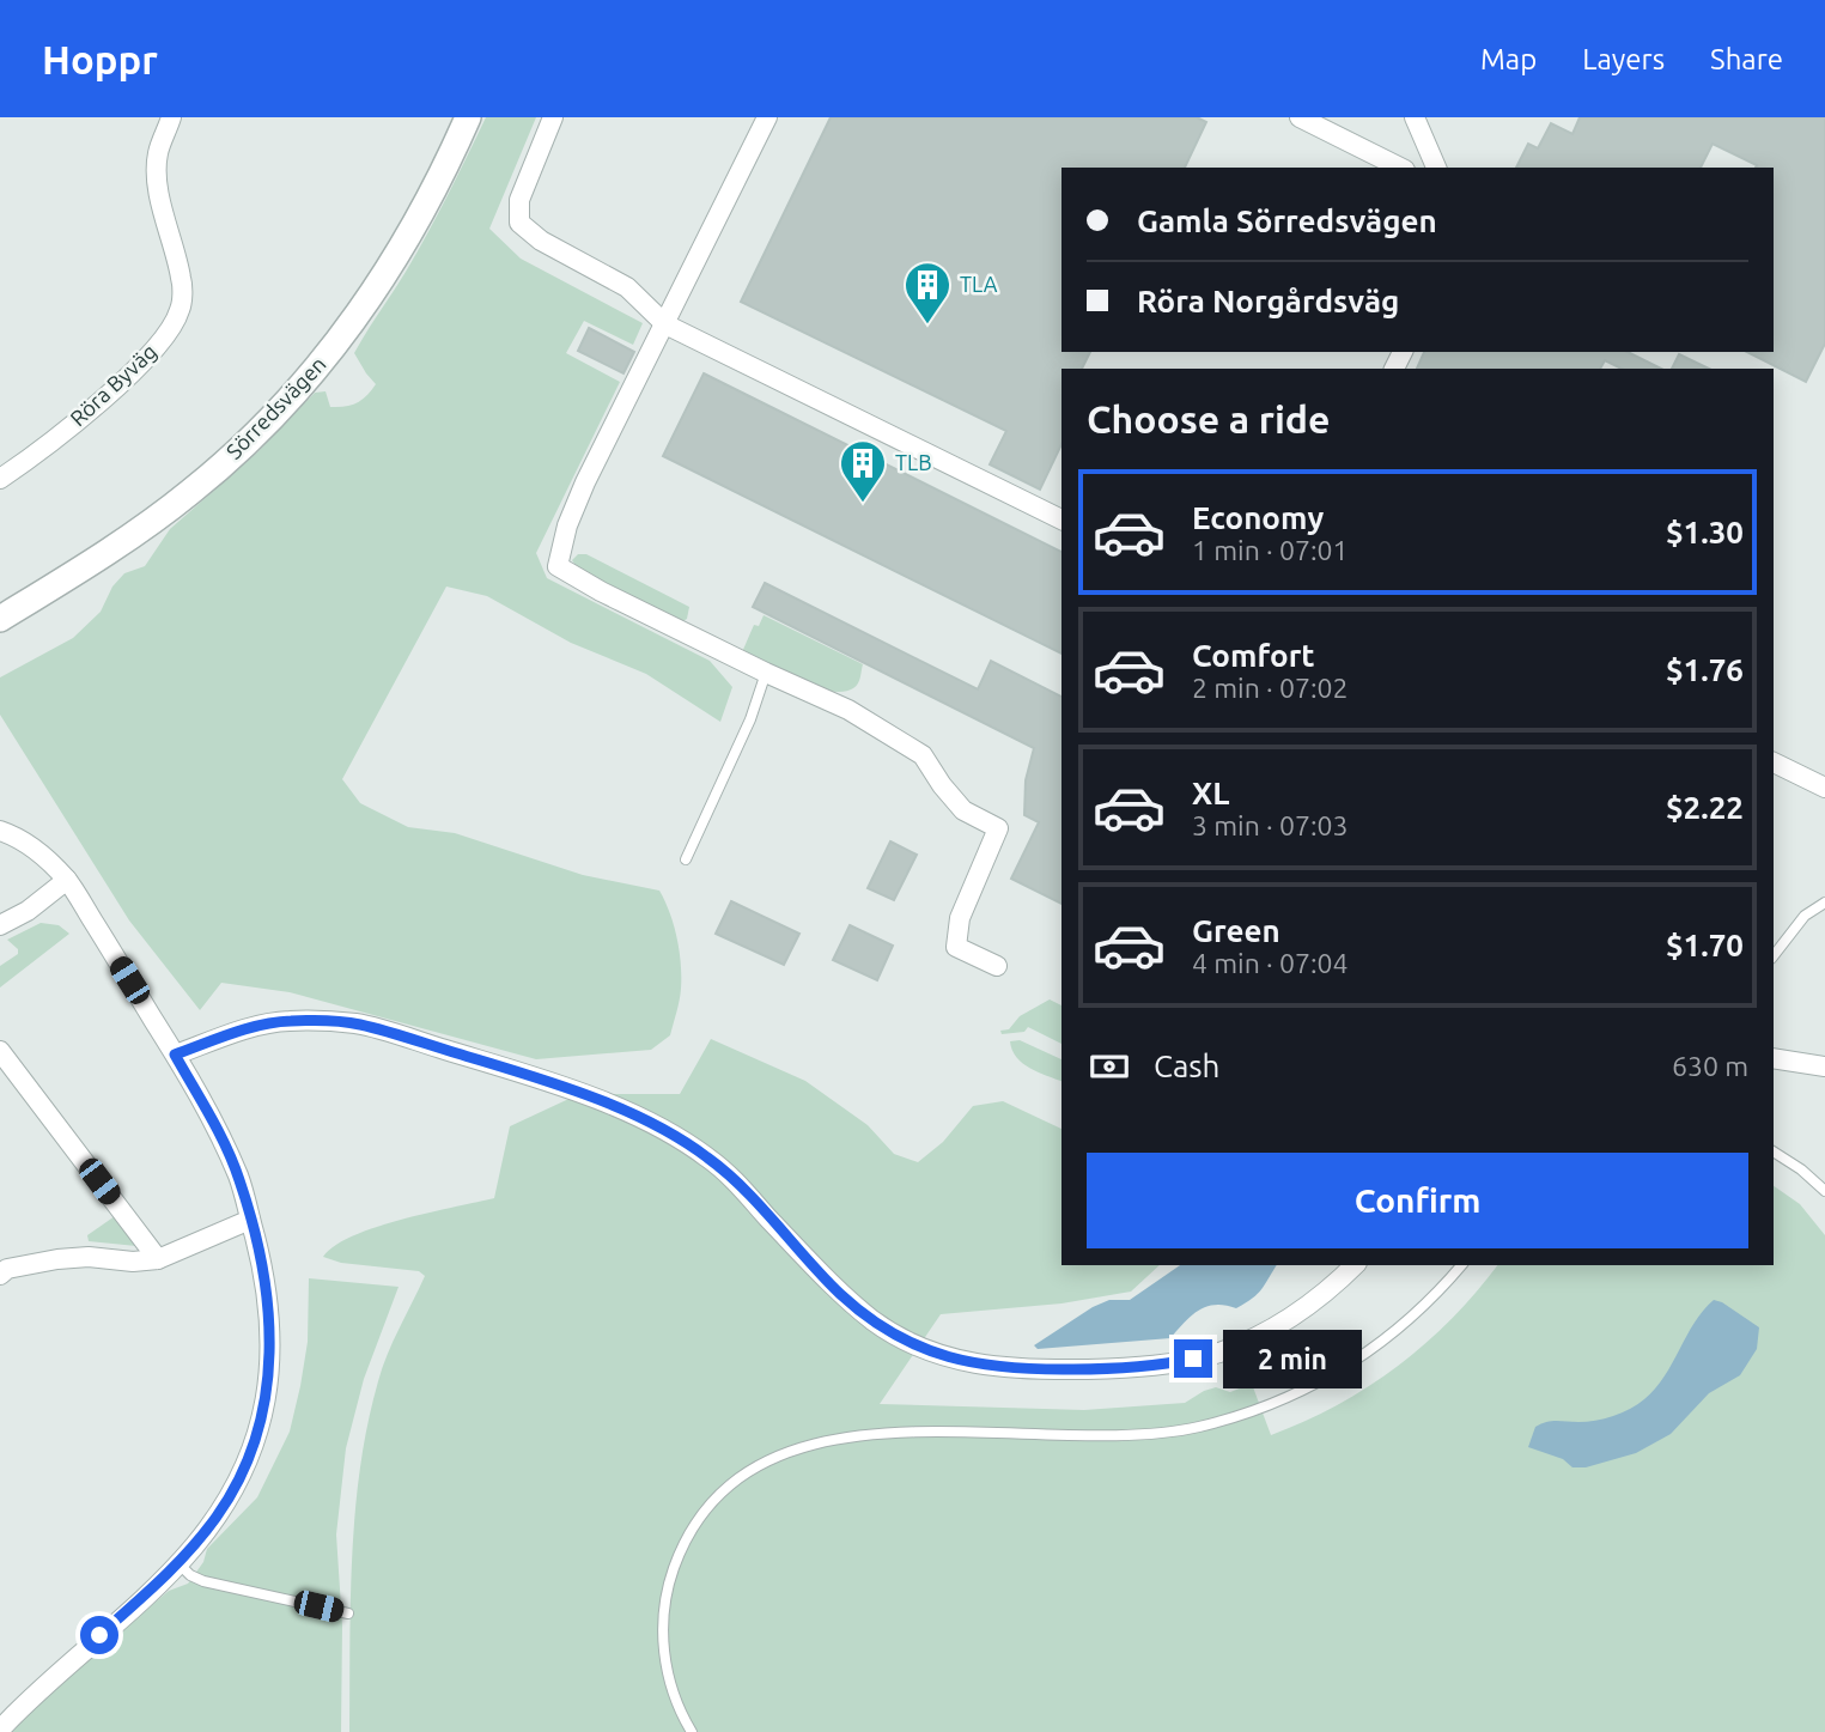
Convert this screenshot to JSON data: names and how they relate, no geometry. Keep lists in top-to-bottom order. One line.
{"streets":{"street":["Röra Byväg","Sörredsvägen"]},"places":{"building":["TLA","TLB"]},"page":{"header":"Hoppr","nav":["Map","Layers","Share"],"banner":["Gamla Sörredsvägen","Röra Norgårdsväg"],"heading":"Choose a ride","list":[{"name":"Economy","note":"1 min · 07:01","value":"$1.30"},{"name":"Comfort","note":"2 min · 07:02","value":"$1.76"},{"name":"XL","note":"3 min · 07:03","value":"$2.22"},{"name":"Green","note":"4 min · 07:04","value":"$1.70"}],"pay":["Cash","630 m"],"buttons":"Confirm","bubble":"2 min"}}
